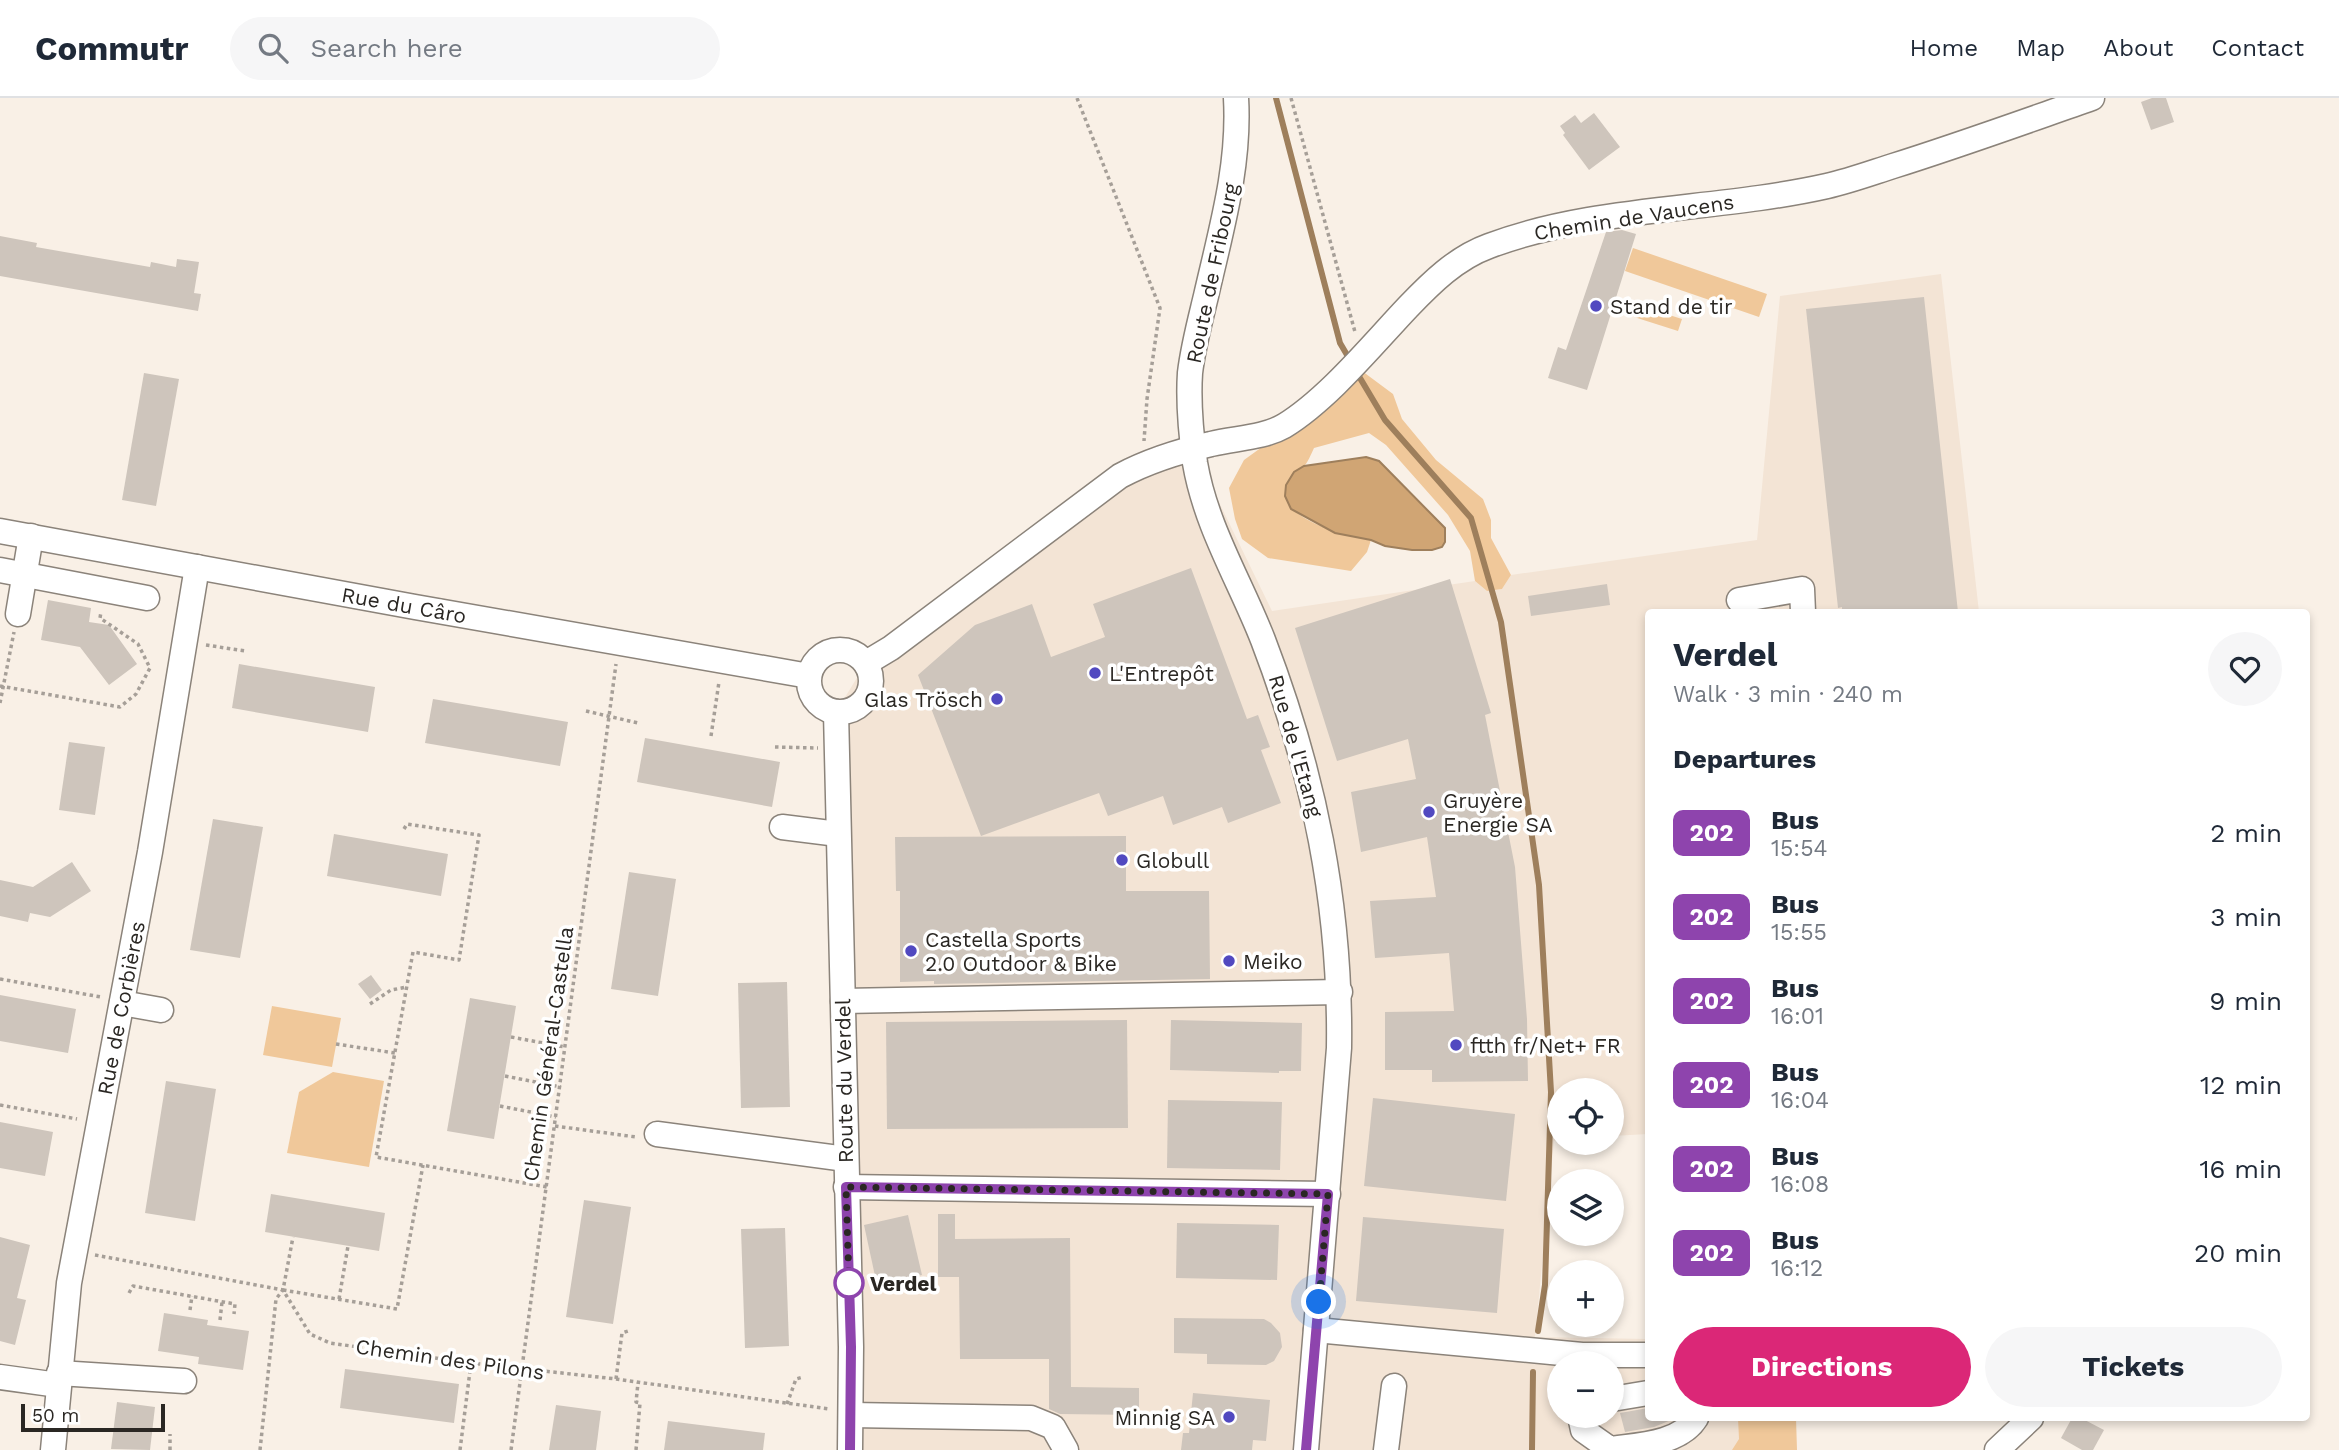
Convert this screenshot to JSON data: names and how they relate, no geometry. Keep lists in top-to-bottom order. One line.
{"streets":{"street":["Chemin de Vaucens","Route de Fribourg","Rue du Câro","Rue de l'Etang","Rue de Corbières","Route du Verdel"],"path":["Chemin Général-Castella","Chemin des Pilons"]},"crossings":[["Chemin de Vaucens","Route de Fribourg"],["Chemin de Vaucens","Rue de l'Etang"],["Route de Fribourg","Rue de l'Etang"],["Rue du Câro","Rue de Corbières"],["Rue du Câro","Route du Verdel"],["Chemin Général-Castella","Chemin des Pilons"],["Route du Verdel","Chemin des Pilons"]],"places":["Stand de tir","L'Entrepôt","Glas Trösch","Gruyère Energie SA","Globull","Castella Sports 2.0 Outdoor & Bike","Meiko","ftth fr/Net+ FR","Verdel","Minnig SA"],"lines":["bus line 202"],"scale_bar":"50 m","page":{"header":"Commutr","search":"Search here","nav":["Home","Map","About","Contact"],"heading":[["Verdel","Walk · 3 min · 240 m"],"Departures"],"list":[{"mark":"202","name":"Bus","note":"15:54","value":"2 min"},{"mark":"202","name":"Bus","note":"15:55","value":"3 min"},{"mark":"202","name":"Bus","note":"16:01","value":"9 min"},{"mark":"202","name":"Bus","note":"16:04","value":"12 min"},{"mark":"202","name":"Bus","note":"16:08","value":"16 min"},{"mark":"202","name":"Bus","note":"16:12","value":"20 min"}],"map_buttons":["+","−"],"buttons":["Directions","Tickets"],"scale":"50 m"}}
